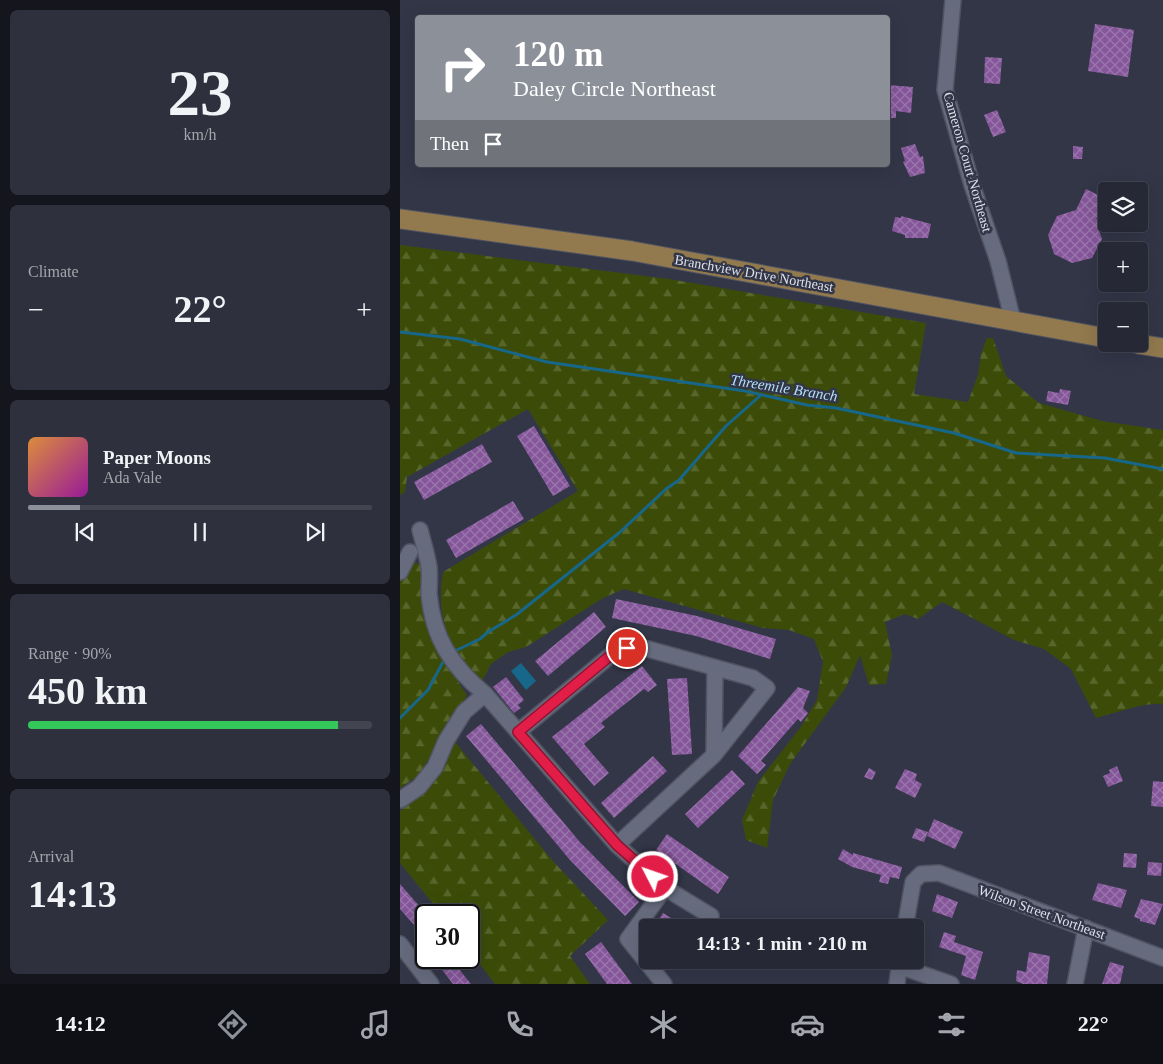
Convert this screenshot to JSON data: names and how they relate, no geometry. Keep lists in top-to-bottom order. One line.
{"streets":{"main road":["Branchview Drive Northeast"],"street":["Cameron Court Northeast","Wilson Street Northeast"]},"crossings":[["Cameron Court Northeast","Branchview Drive Northeast"]],"water":["Threemile Branch"],"page":{"tile":[["23","km/h"],"Climate",["Range · 90%","450 km"],["Arrival","14:13"]],"turn":["120 m","Daley Circle Northeast"],"then":"Then","map_buttons":["+","−"],"heat":["−","22°","+"],"song":["Paper Moons","Ada Vale"],"limit":"30","trip":"14:13 · 1 min · 210 m","tabs":["14:12","22°"]}}
